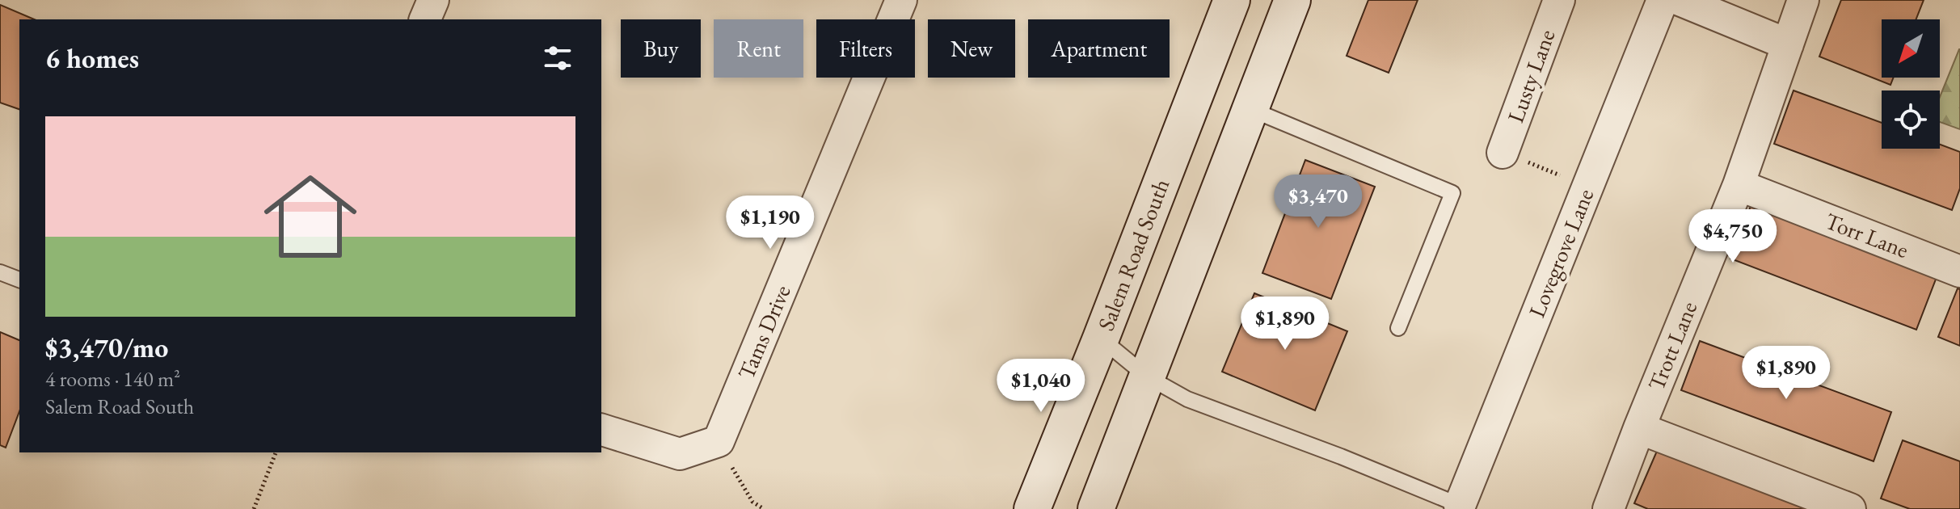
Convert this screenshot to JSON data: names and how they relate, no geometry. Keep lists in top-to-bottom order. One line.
{"streets":{"main road":["Salem Road South"],"street":["Lusty Lane","Torr Lane","Lovegrove Lane","Tams Drive","Trott Lane"]},"crossings":[["Torr Lane","Trott Lane"]],"north":"bottom left","page":{"chip":["Buy","Rent","Filters","New","Apartment"],"heading":"6 homes","list":[{"name":"$3,470/mo","note":"4 rooms · 140 m² · Salem Road South"}],"price":["$3,470","$1,190","$4,750","$1,890","$1,890","$1,040"]}}
